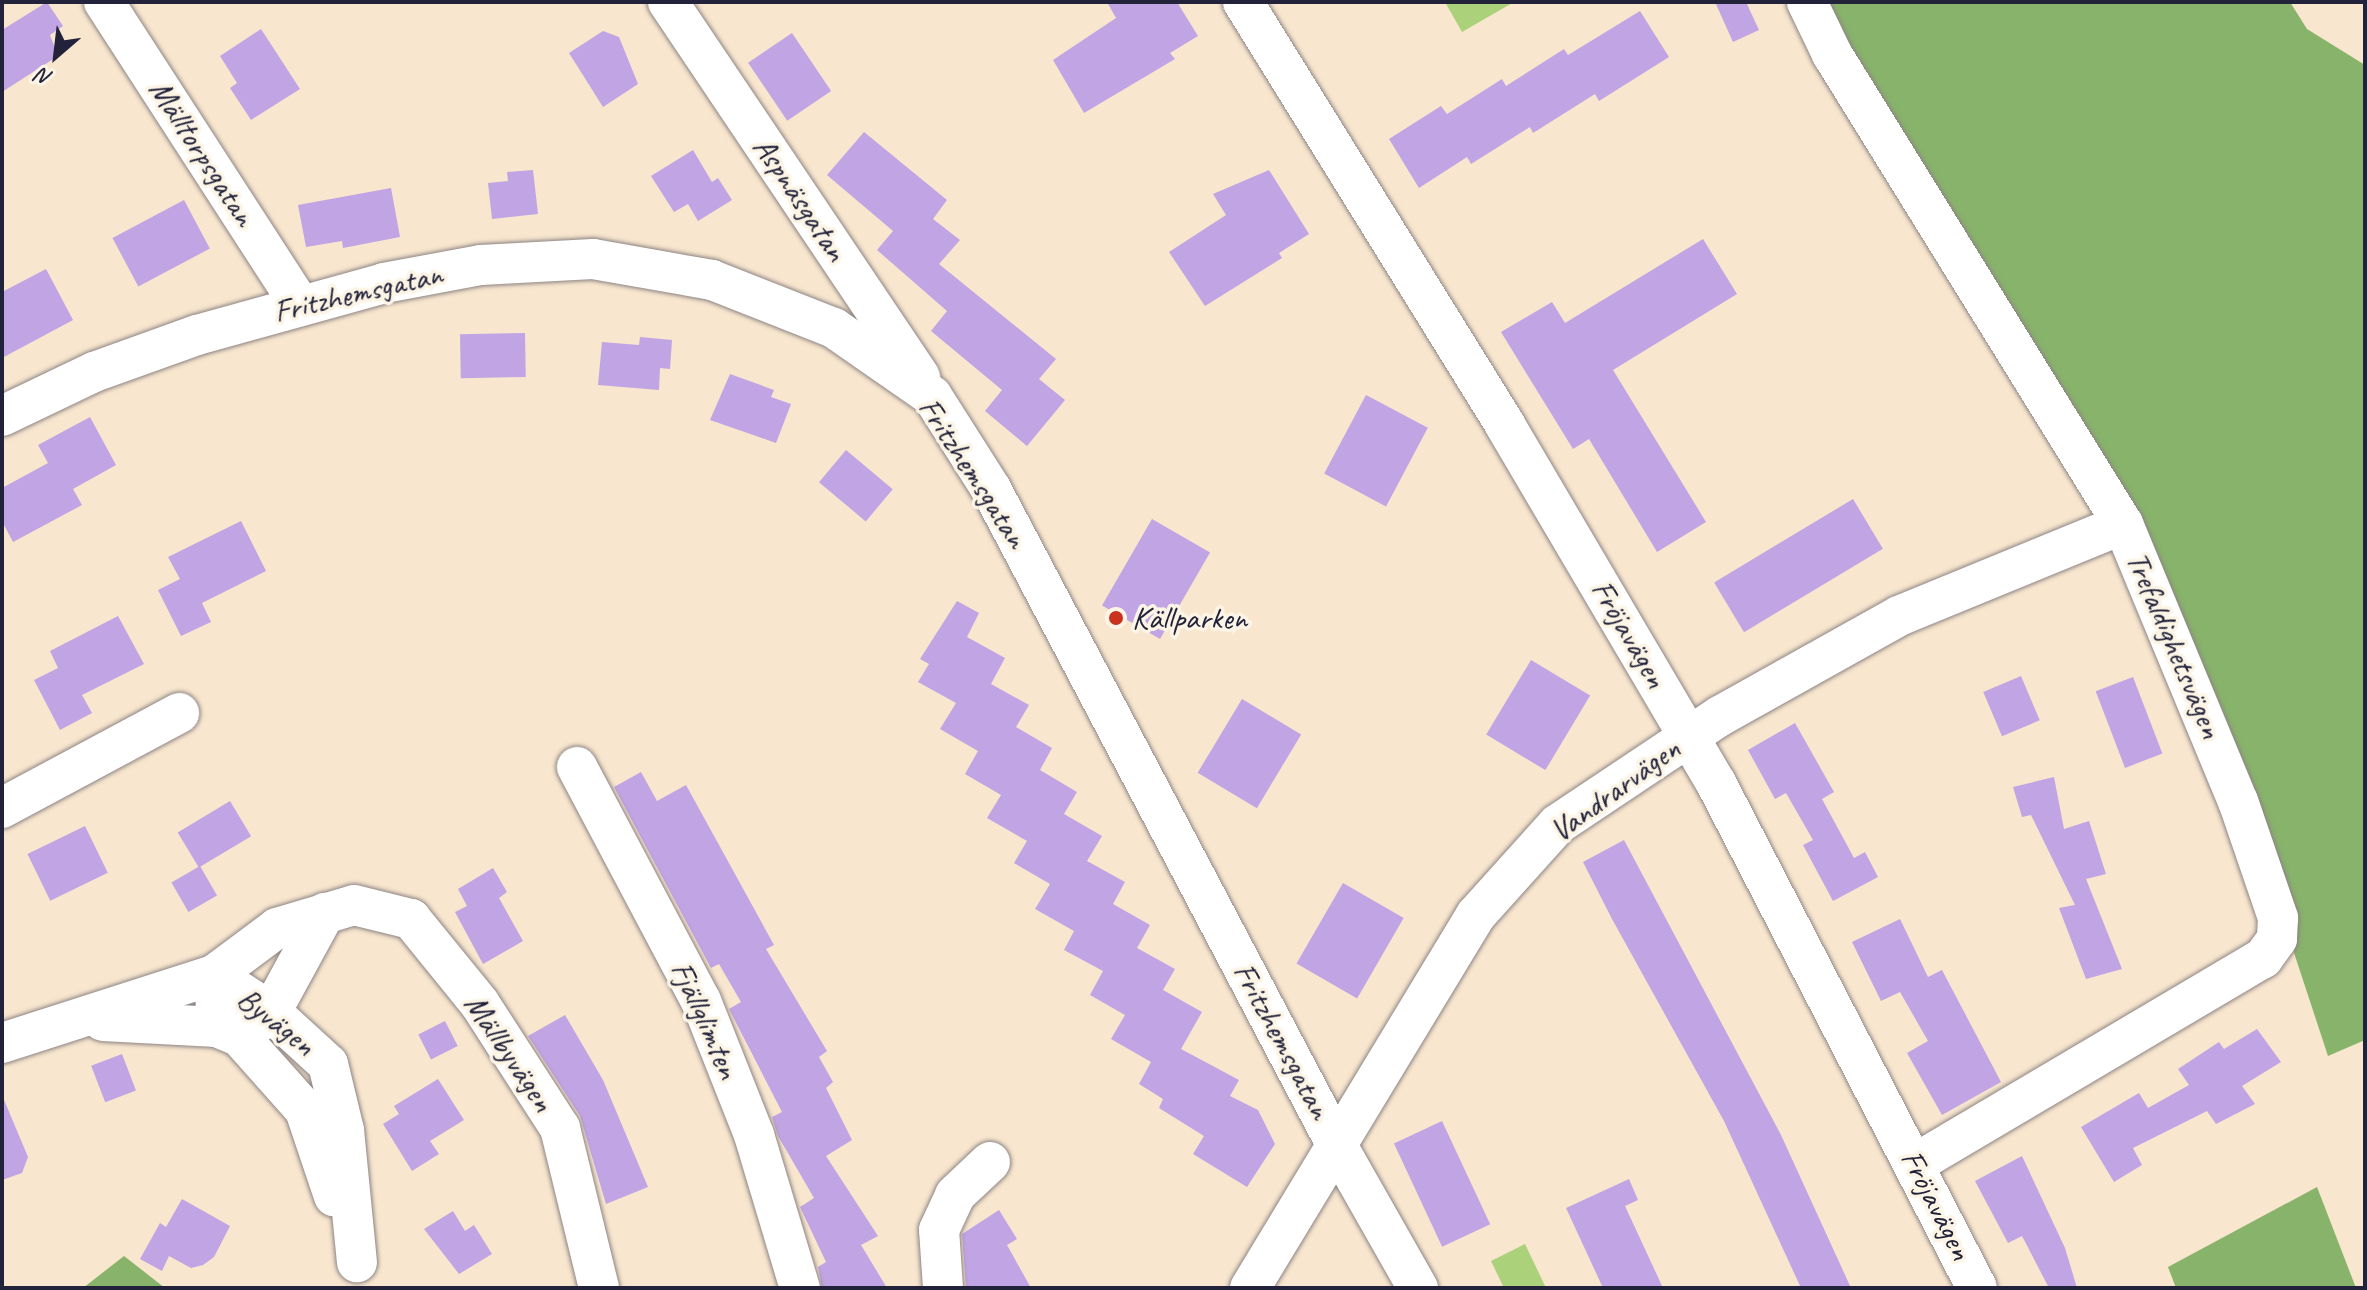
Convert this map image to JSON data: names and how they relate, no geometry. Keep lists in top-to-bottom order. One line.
{"streets":{"street":["Mälltorpsgatan","Aspnäsgatan","Fritzhemsgatan","Fröjavägen","Trefaldighetsvägen","Vandrarvägen","Fjällglimten","Byvägen","Mällbyvägen"]},"crossings":[["Mälltorpsgatan","Fritzhemsgatan"],["Aspnäsgatan","Fritzhemsgatan"],["Fritzhemsgatan","Vandrarvägen"],["Fröjavägen","Trefaldighetsvägen"],["Fröjavägen","Vandrarvägen"],["Trefaldighetsvägen","Vandrarvägen"],["Byvägen","Mällbyvägen"]],"places":["Källparken"],"north":"bottom left"}
